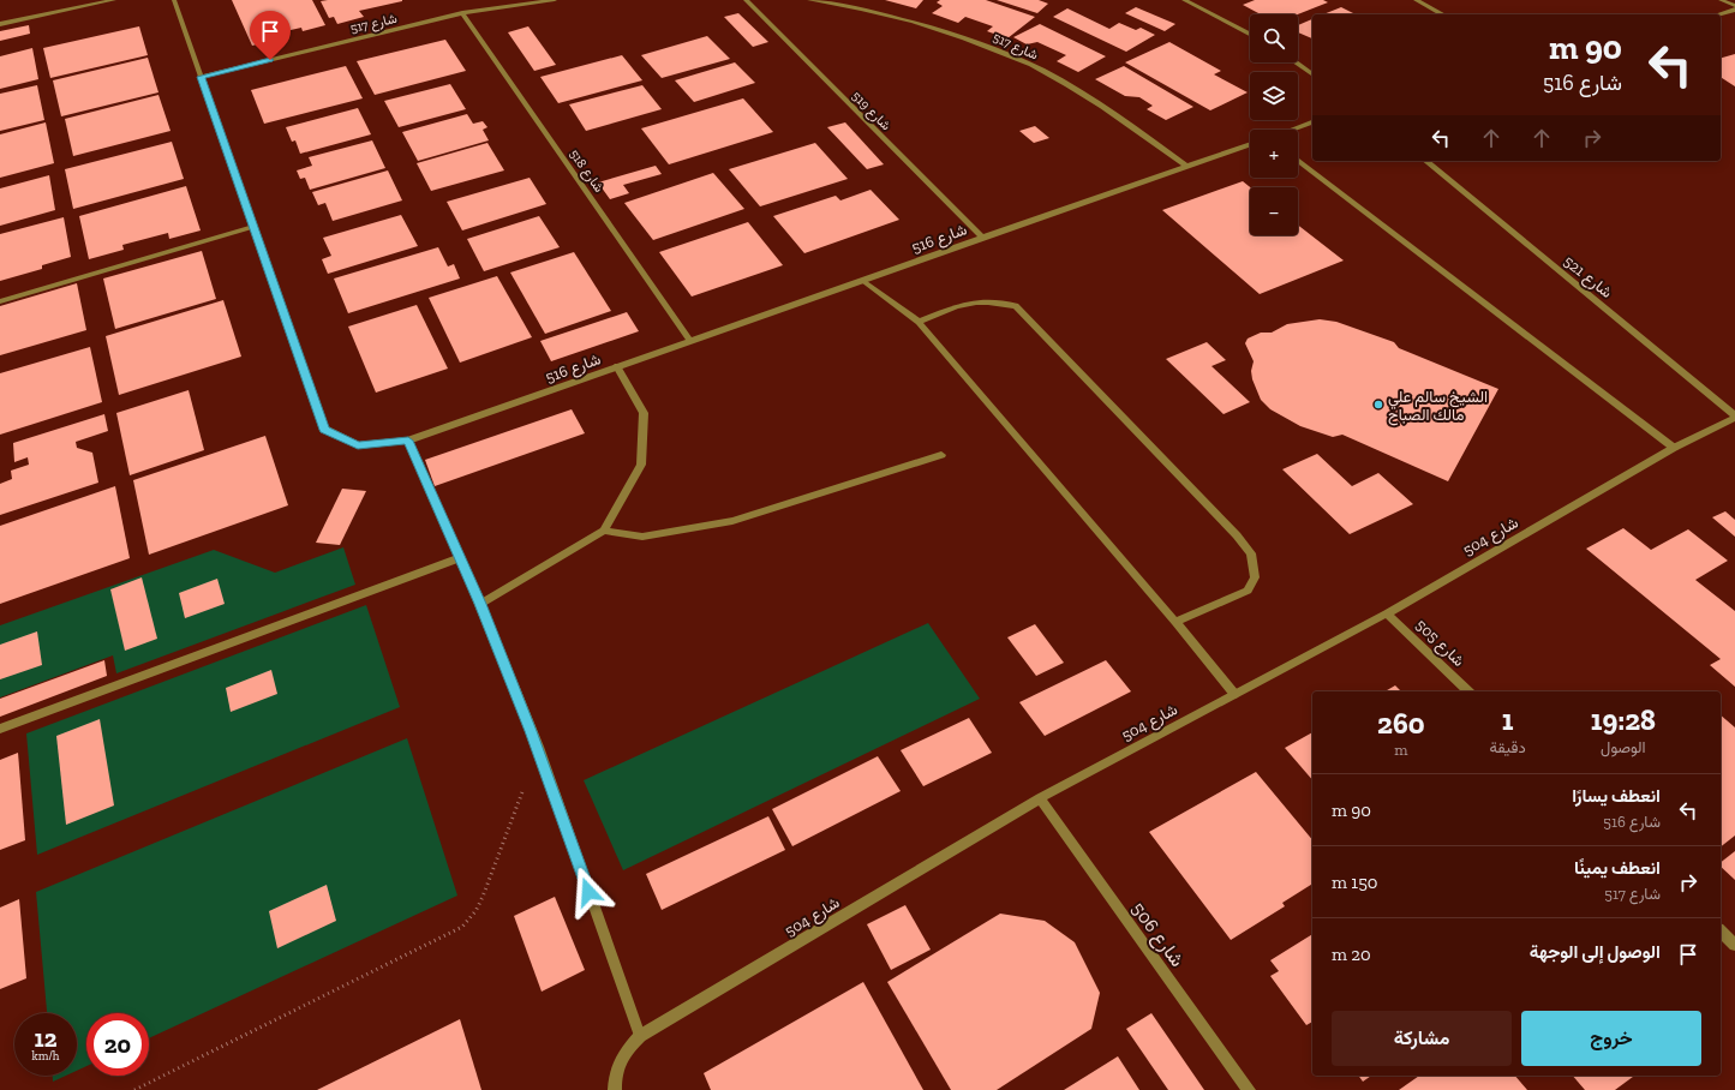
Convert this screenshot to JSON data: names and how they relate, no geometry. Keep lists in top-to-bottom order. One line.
{"streets":{"street":["شارع 517","شارع 519","شارع 518","شارع 516","شارع 521","شارع 504","شارع 505","شارع 506"]},"crossings":[["شارع 517","شارع 518"],["شارع 517","شارع 516"],["شارع 519","شارع 516"],["شارع 518","شارع 516"],["شارع 521","شارع 504"],["شارع 504","شارع 505"],["شارع 504","شارع 506"]],"places":["الشيخ سالم علي مالك الصباح"],"page":{"map_buttons":["+","−"],"turn":["90 m","شارع 516"],"eta":["19:28","الوصول","1","دقيقة","260","m"],"list":[{"name":"انعطف يسارًا","note":"شارع 516","value":"90 m"},{"name":"انعطف يمينًا","note":"شارع 517","value":"150 m"},{"name":"الوصول إلى الوجهة","value":"20 m"}],"buttons":["خروج","مشاركة"],"speed":"12 km/h","limit":"20"}}
